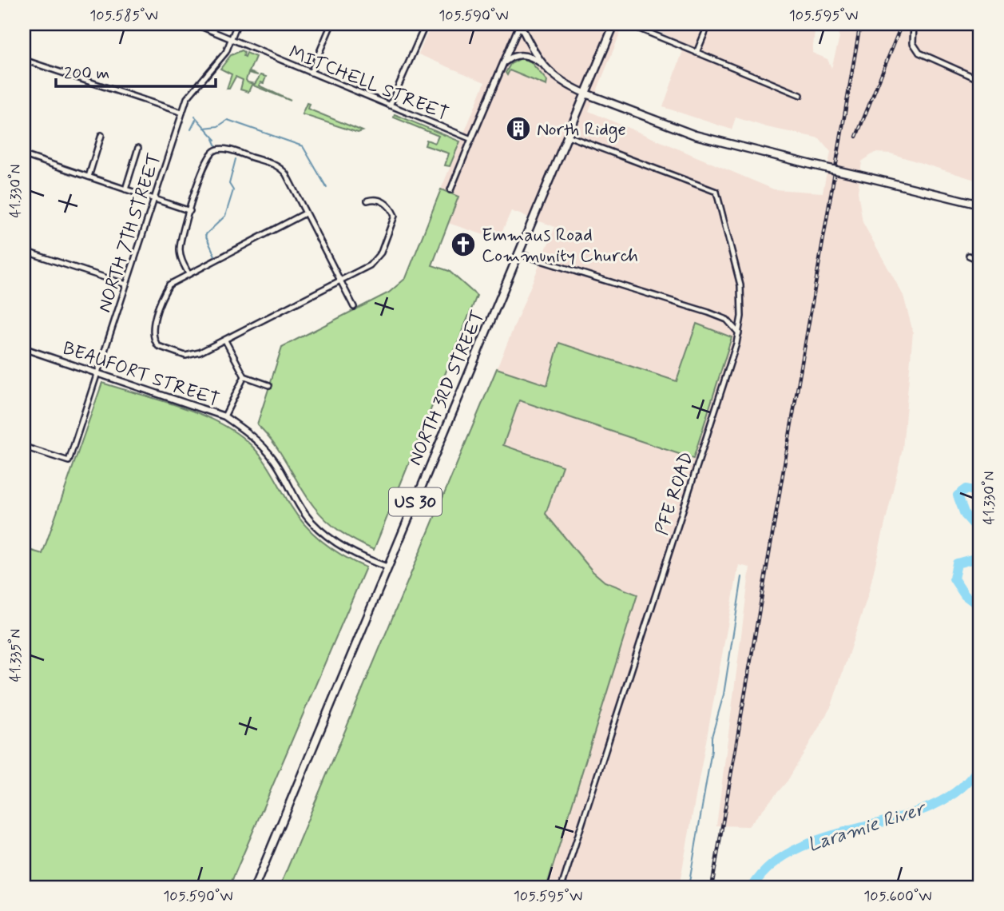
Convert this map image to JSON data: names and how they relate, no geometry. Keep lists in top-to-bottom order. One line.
{"streets":{"main road":["NORTH 3RD STREET","US 30"],"street":["MITCHELL STREET","NORTH 7TH STREET","BEAUFORT STREET","PFE ROAD"]},"crossings":[["MITCHELL STREET","NORTH 7TH STREET"],["NORTH 7TH STREET","BEAUFORT STREET"],["BEAUFORT STREET","NORTH 3RD STREET"],["NORTH 3RD STREET","PFE ROAD"]],"water":["Laramie River"],"places":{"building":["North Ridge"],"church":["Emmaus Road Community Church"]},"scale_bar":"200 m","coordinates":["105.585°W","105.590°W","105.595°W","41.330°N","41.335°N","105.600°W"]}
